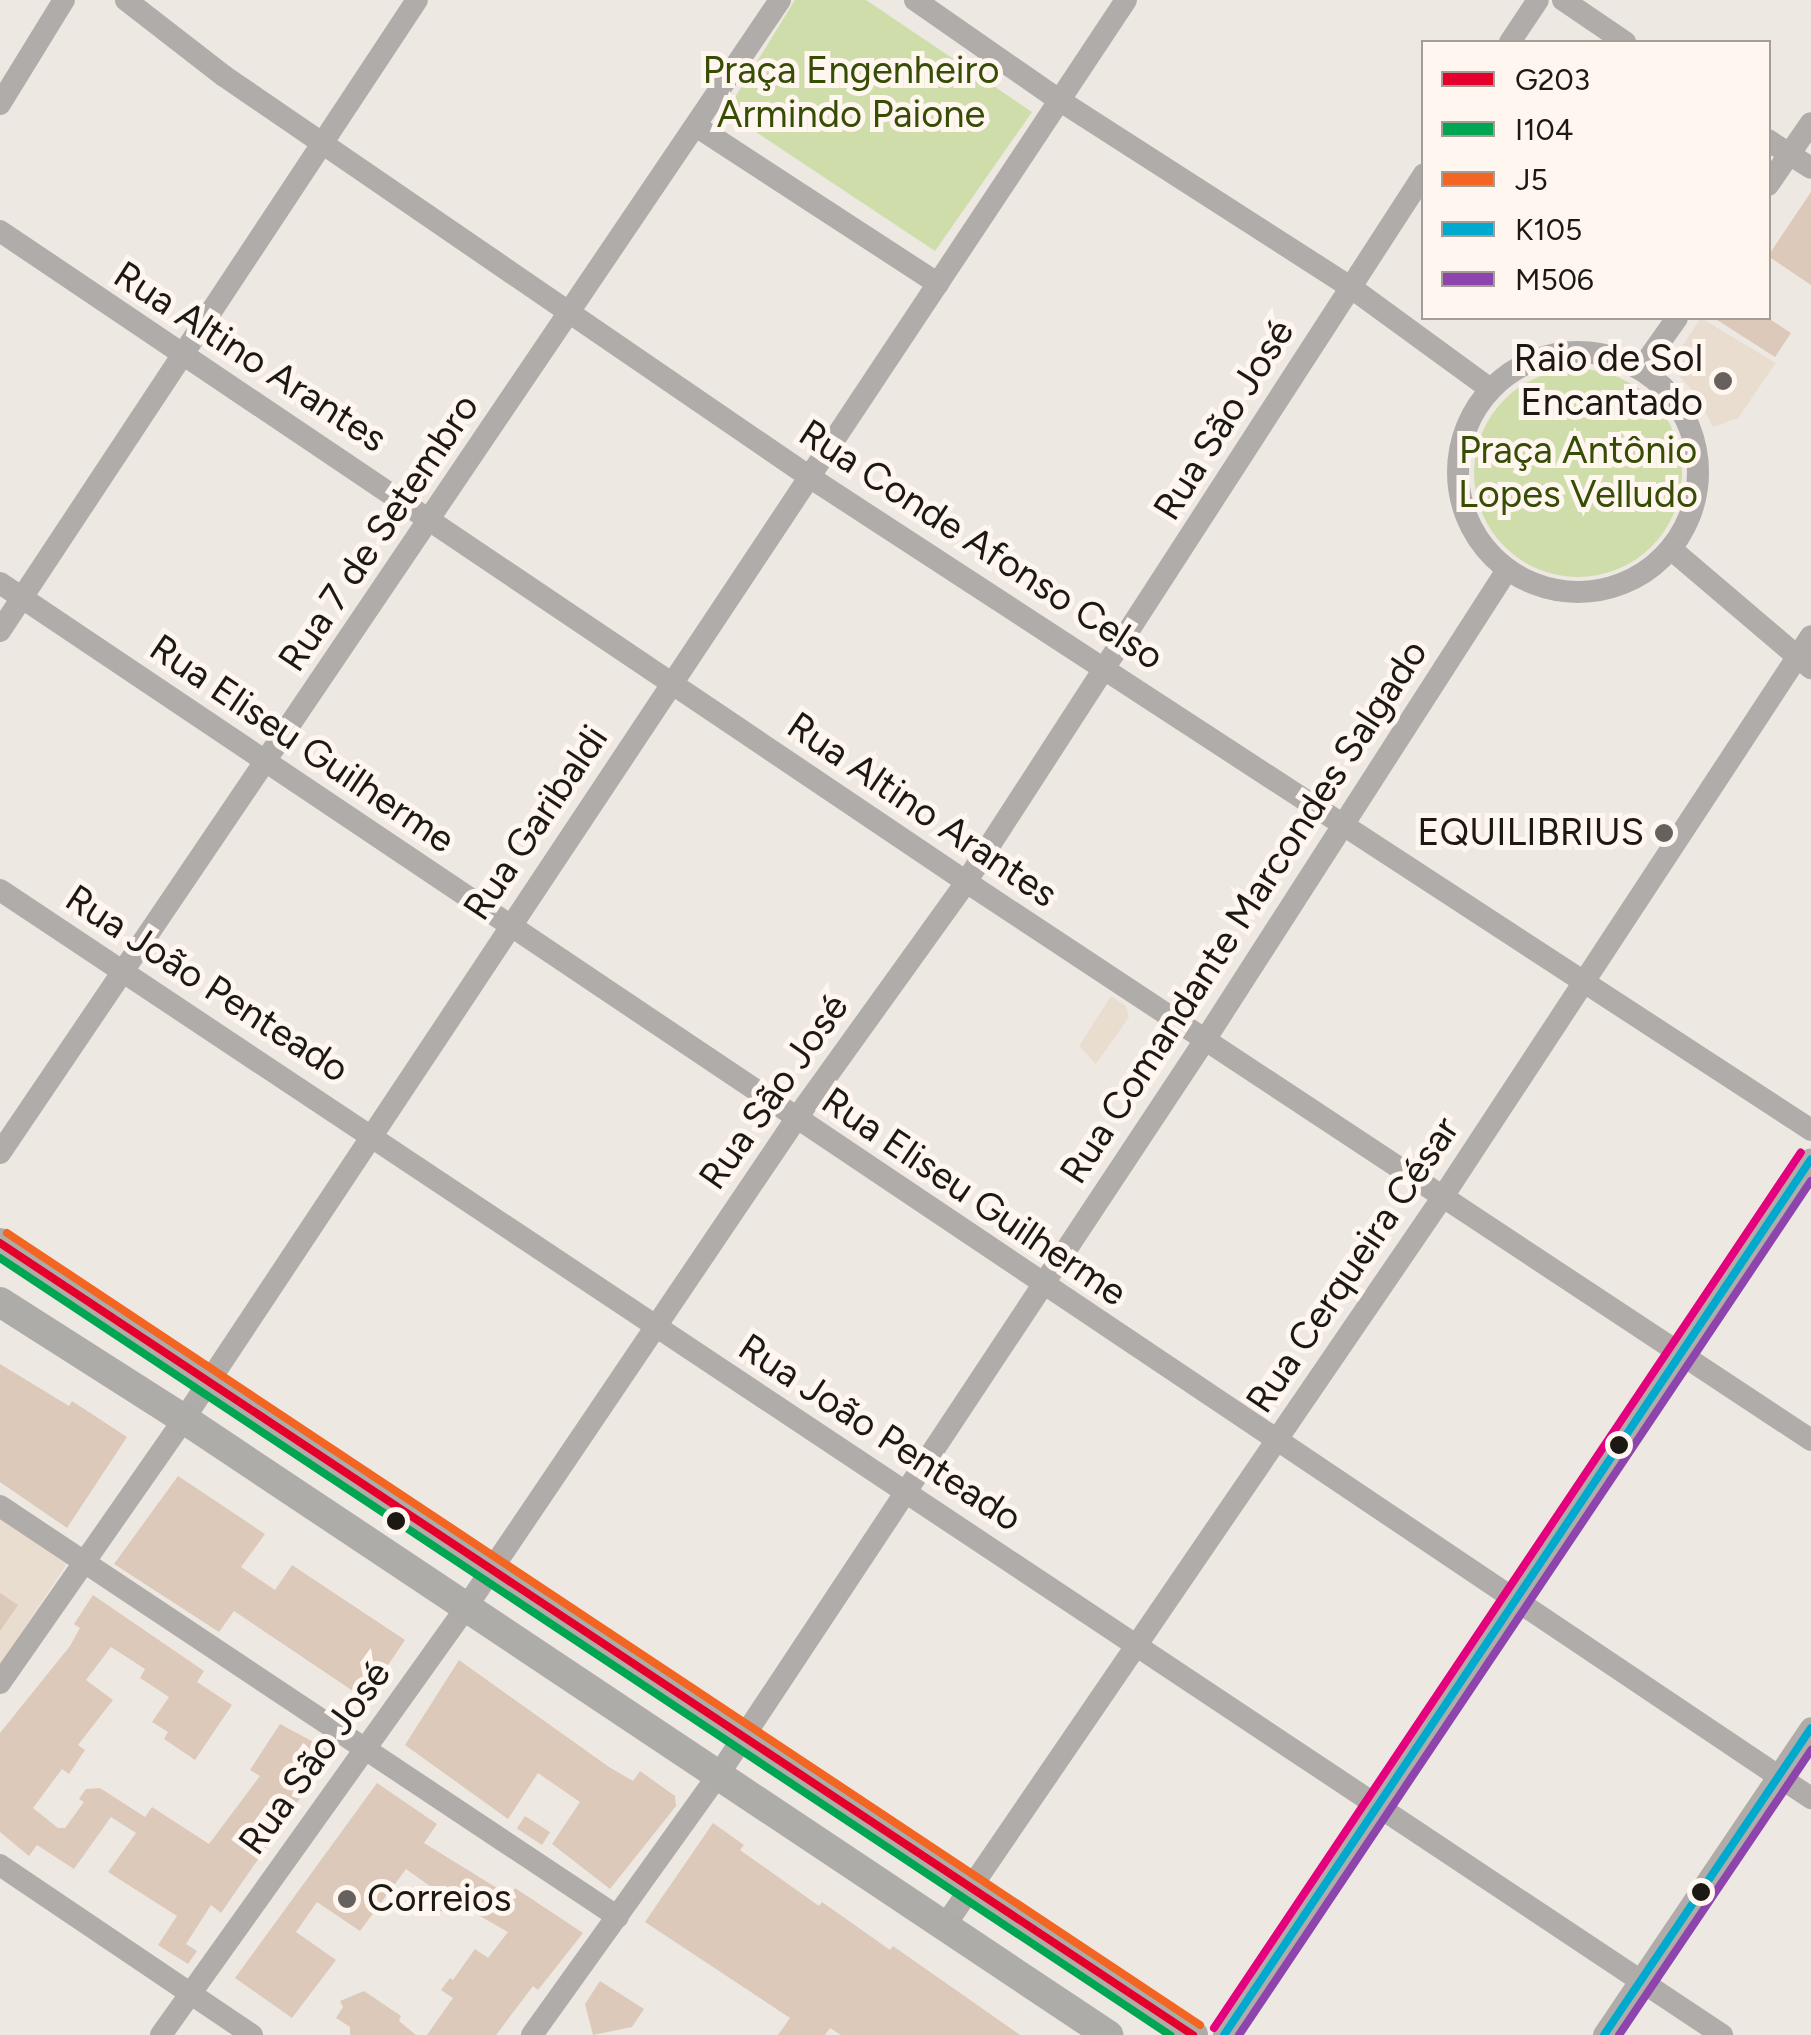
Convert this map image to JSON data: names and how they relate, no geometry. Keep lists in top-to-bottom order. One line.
{"streets":{"street":["Rua Altino Arantes","Rua São José","Rua 7 de Setembro","Rua Conde Afonso Celso","Rua Eliseu Guilherme","Rua Garibaldi","Rua Comandante Marcondes Salgado","Rua João Penteado","Rua Cerqueira César"]},"crossings":[["Rua Altino Arantes","Rua São José"],["Rua Altino Arantes","Rua 7 de Setembro"],["Rua Altino Arantes","Rua Garibaldi"],["Rua Altino Arantes","Rua Comandante Marcondes Salgado"],["Rua Altino Arantes","Rua Cerqueira César"],["Rua São José","Rua Conde Afonso Celso"],["Rua São José","Rua Eliseu Guilherme"],["Rua São José","Rua João Penteado"],["Rua 7 de Setembro","Rua Conde Afonso Celso"],["Rua 7 de Setembro","Rua Eliseu Guilherme"],["Rua 7 de Setembro","Rua João Penteado"],["Rua Conde Afonso Celso","Rua Garibaldi"],["Rua Conde Afonso Celso","Rua Comandante Marcondes Salgado"],["Rua Conde Afonso Celso","Rua Cerqueira César"],["Rua Eliseu Guilherme","Rua Garibaldi"],["Rua Eliseu Guilherme","Rua Comandante Marcondes Salgado"],["Rua Eliseu Guilherme","Rua Cerqueira César"],["Rua Garibaldi","Rua João Penteado"],["Rua Comandante Marcondes Salgado","Rua João Penteado"],["Rua João Penteado","Rua Cerqueira César"]],"parks":["Praça Engenheiro Armindo Paione","Praça Antônio Lopes Velludo"],"places":["Raio de Sol Encantado","EQUILIBRIUS","Correios"],"lines":["transit line K105","transit line M506","transit line J5","transit line G203","transit line I104"],"legend":["G203","I104","J5","K105","M506"]}
